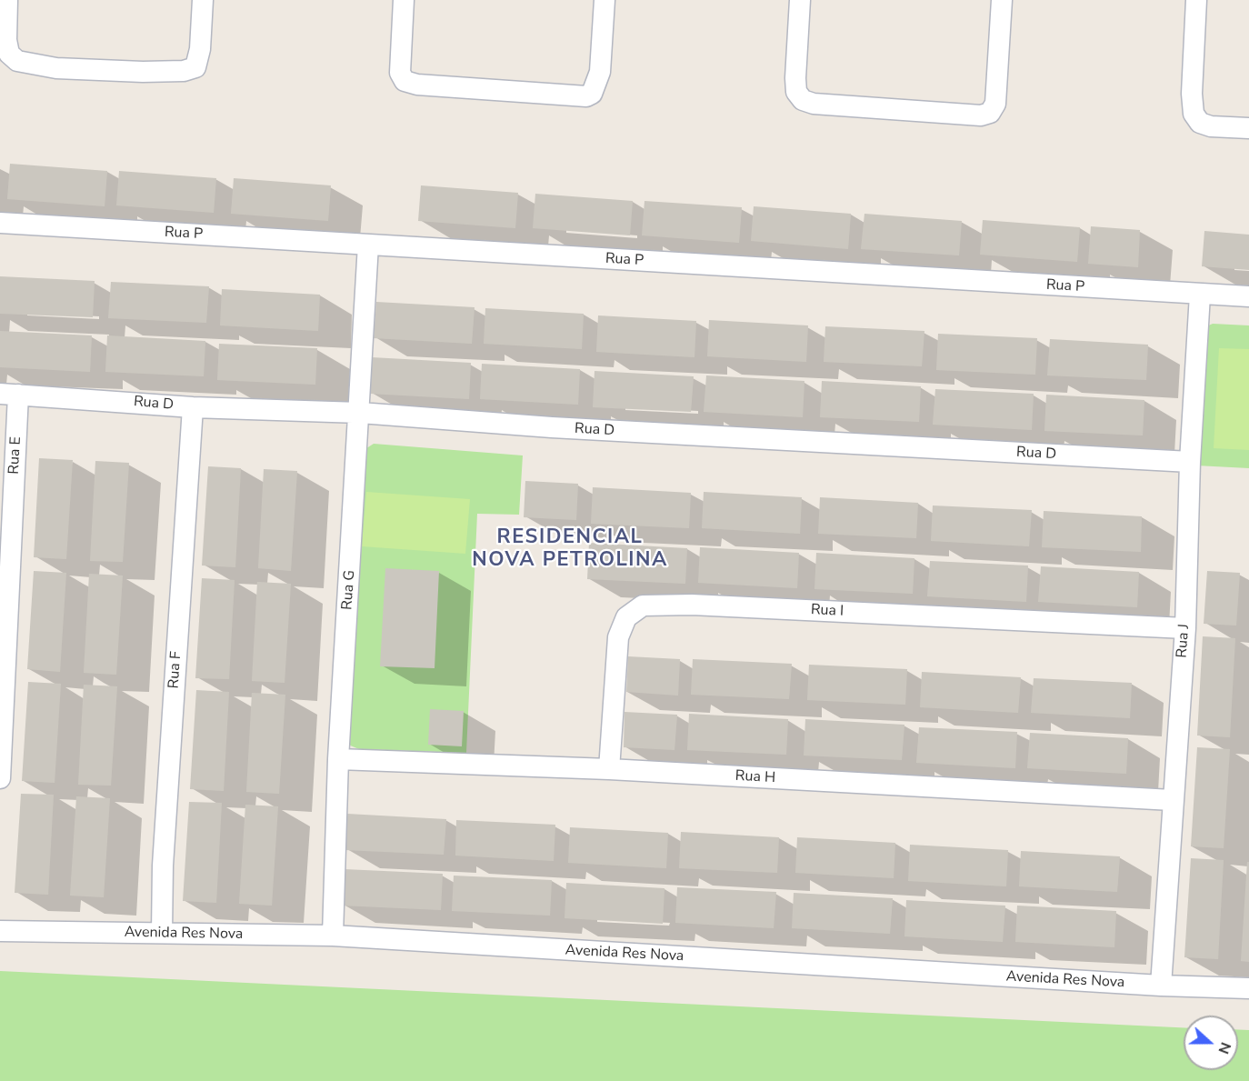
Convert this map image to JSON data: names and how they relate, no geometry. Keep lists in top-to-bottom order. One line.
{"streets":{"street":["Rua P","Rua D","Rua E","Rua G","Rua I","Rua J","Rua F","Rua H","Avenida Res Nova"]},"crossings":[["Rua P","Rua G"],["Rua P","Rua J"],["Rua D","Rua E"],["Rua D","Rua G"],["Rua D","Rua J"],["Rua D","Rua F"],["Rua G","Rua H"],["Rua G","Avenida Res Nova"],["Rua I","Rua J"],["Rua I","Rua H"],["Rua J","Rua H"],["Rua J","Avenida Res Nova"],["Rua F","Avenida Res Nova"]],"districts":["RESIDENCIAL NOVA PETROLINA"],"north":"right"}
